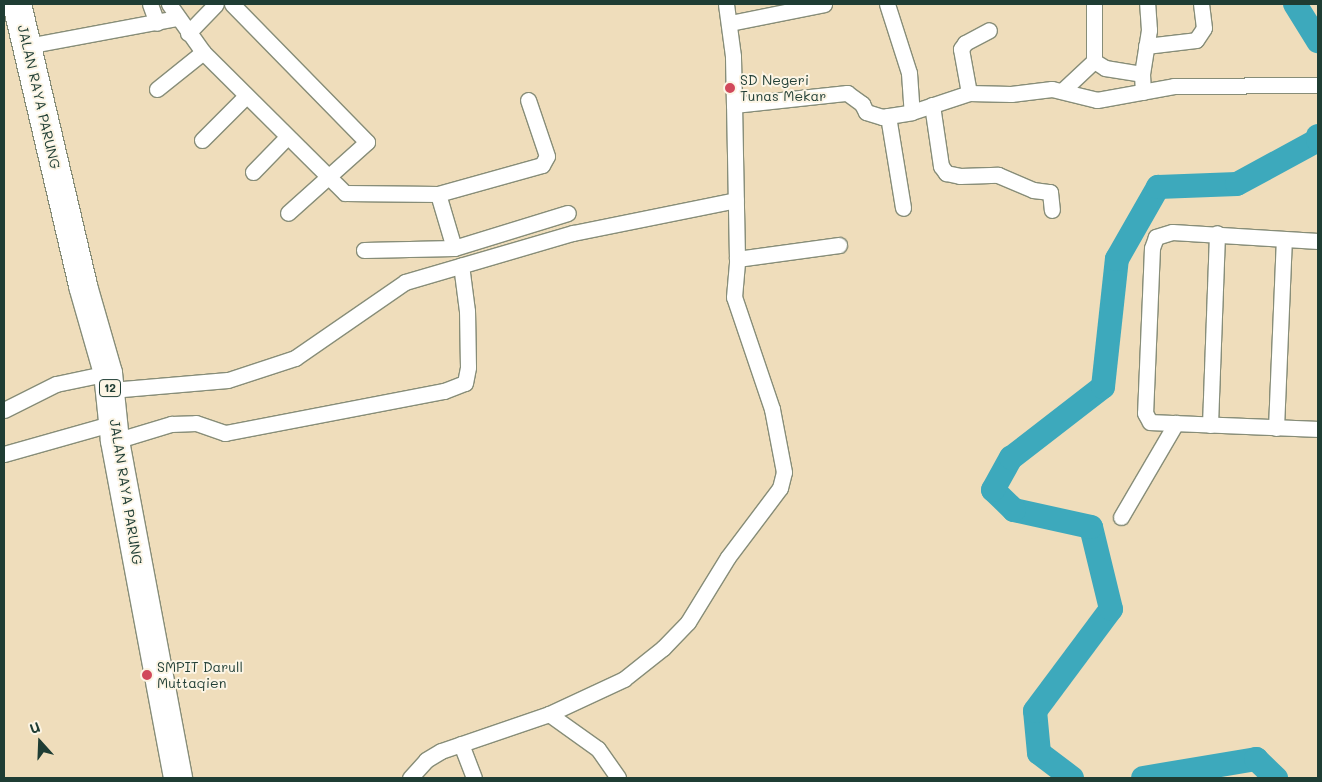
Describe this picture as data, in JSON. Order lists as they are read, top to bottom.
{
  "streets": {
    "highway": ["JALAN RAYA PARUNG", "12"]
  },
  "places": ["SD Negeri Tunas Mekar", "SMPIT Darull Muttaqien"],
  "north": "top"
}
